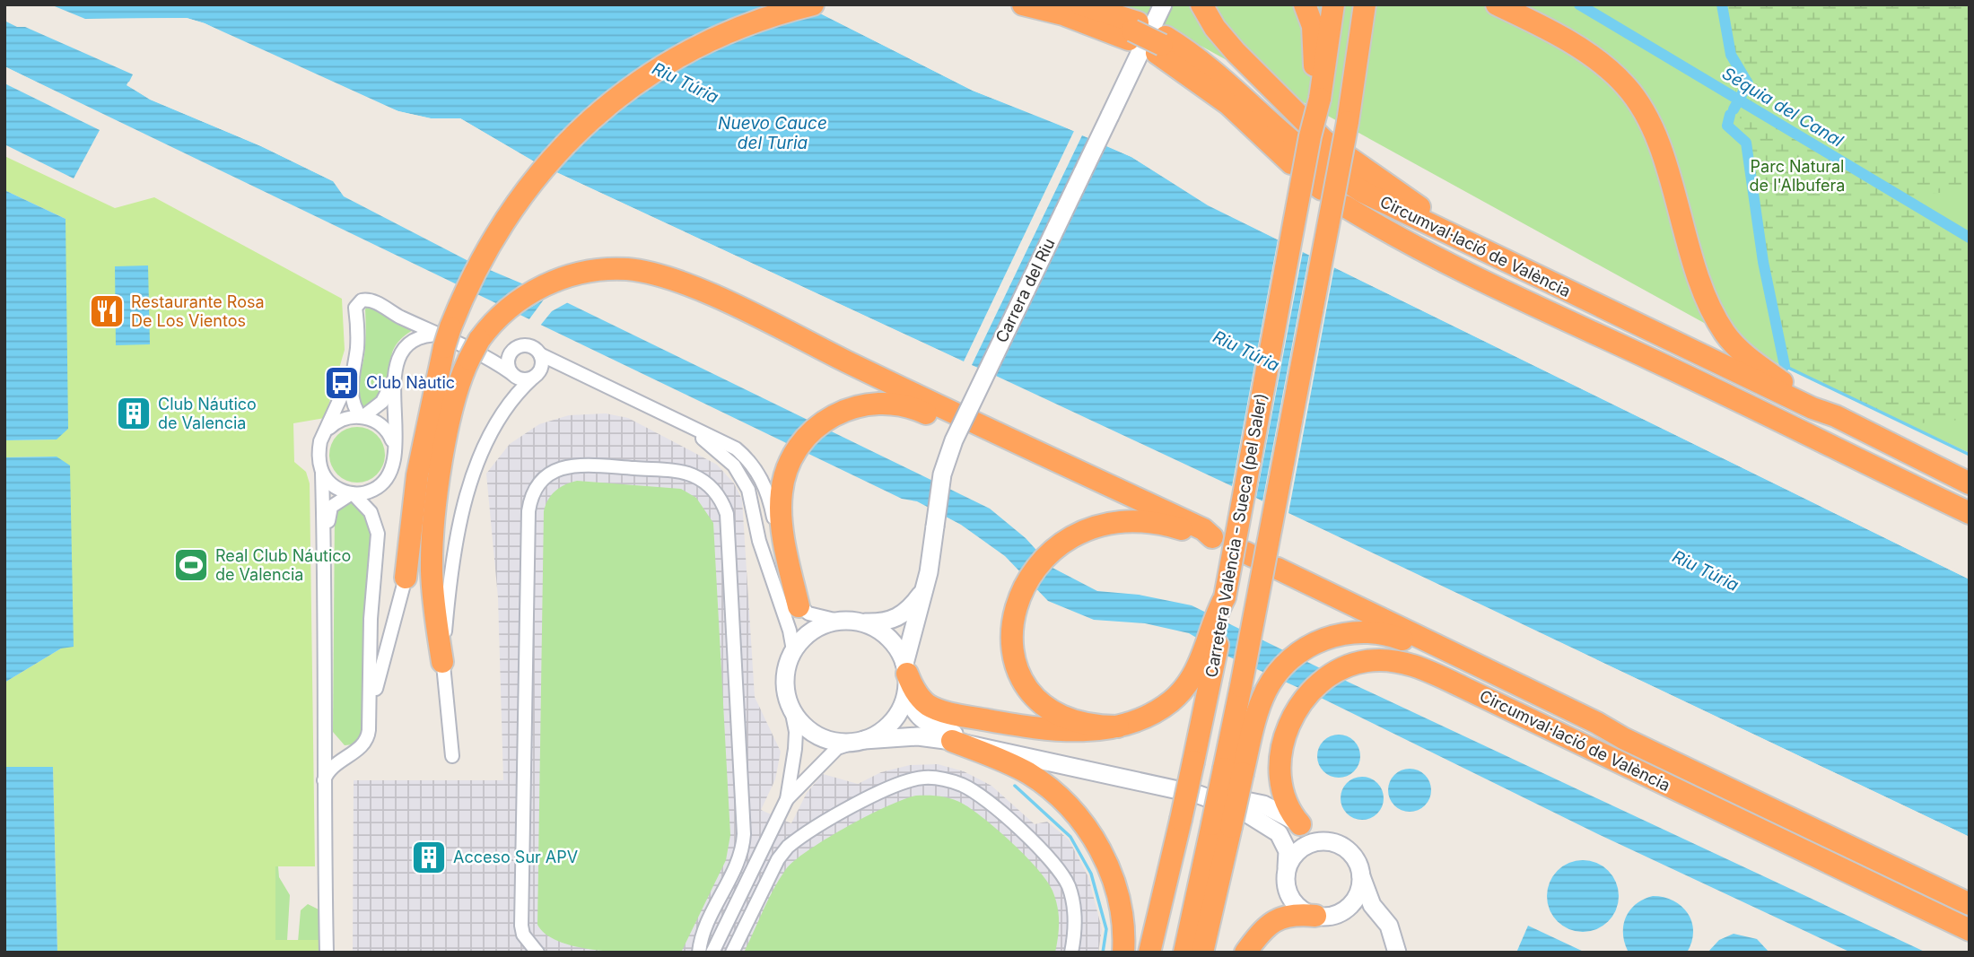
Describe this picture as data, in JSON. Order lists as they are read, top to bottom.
{
  "streets": {
    "highway": ["Circumval·lació de València", "Carretera València - Sueca (pel Saler)"],
    "street": ["Carrera del Riu"]
  },
  "crossings": [
    ["Circumval·lació de València", "Carrera del Riu"]
  ],
  "water": ["Riu Túria", "Séquia del Canal", "Nuevo Cauce del Turia"],
  "parks": ["Parc Natural de l'Albufera"],
  "places": {
    "restaurant": ["Restaurante Rosa De Los Vientos"],
    "bus stop": ["Club Nàutic"],
    "building": ["Club Náutico de Valencia", "Acceso Sur APV"],
    "sports": ["Real Club Náutico de Valencia"]
  }
}
